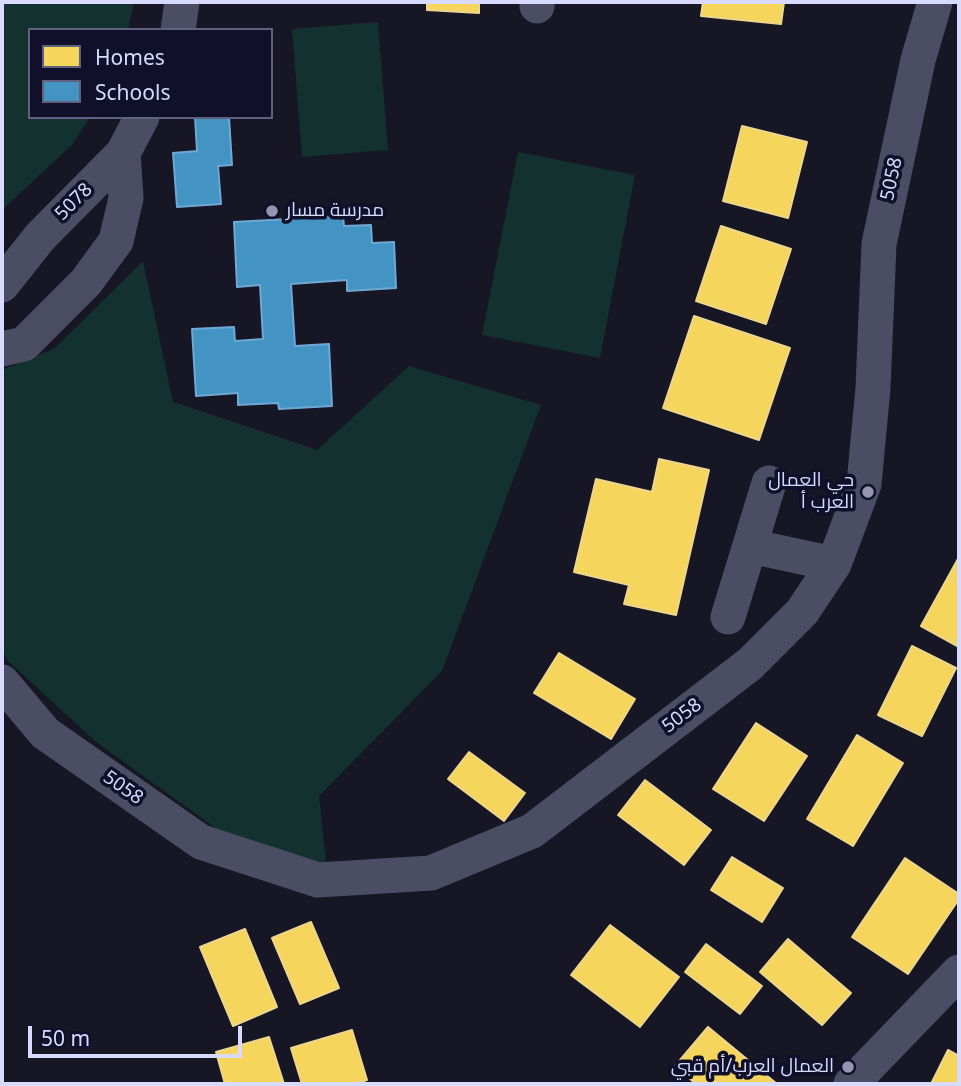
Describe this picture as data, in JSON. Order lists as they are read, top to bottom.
{
  "streets": {
    "street": ["5058", "5078"]
  },
  "places": ["مدرسة مسار", "حي العمال العرب أ", "العمال العرب/أم قبي"],
  "legend": ["Homes", "Schools"],
  "scale_bar": "50 m"
}
